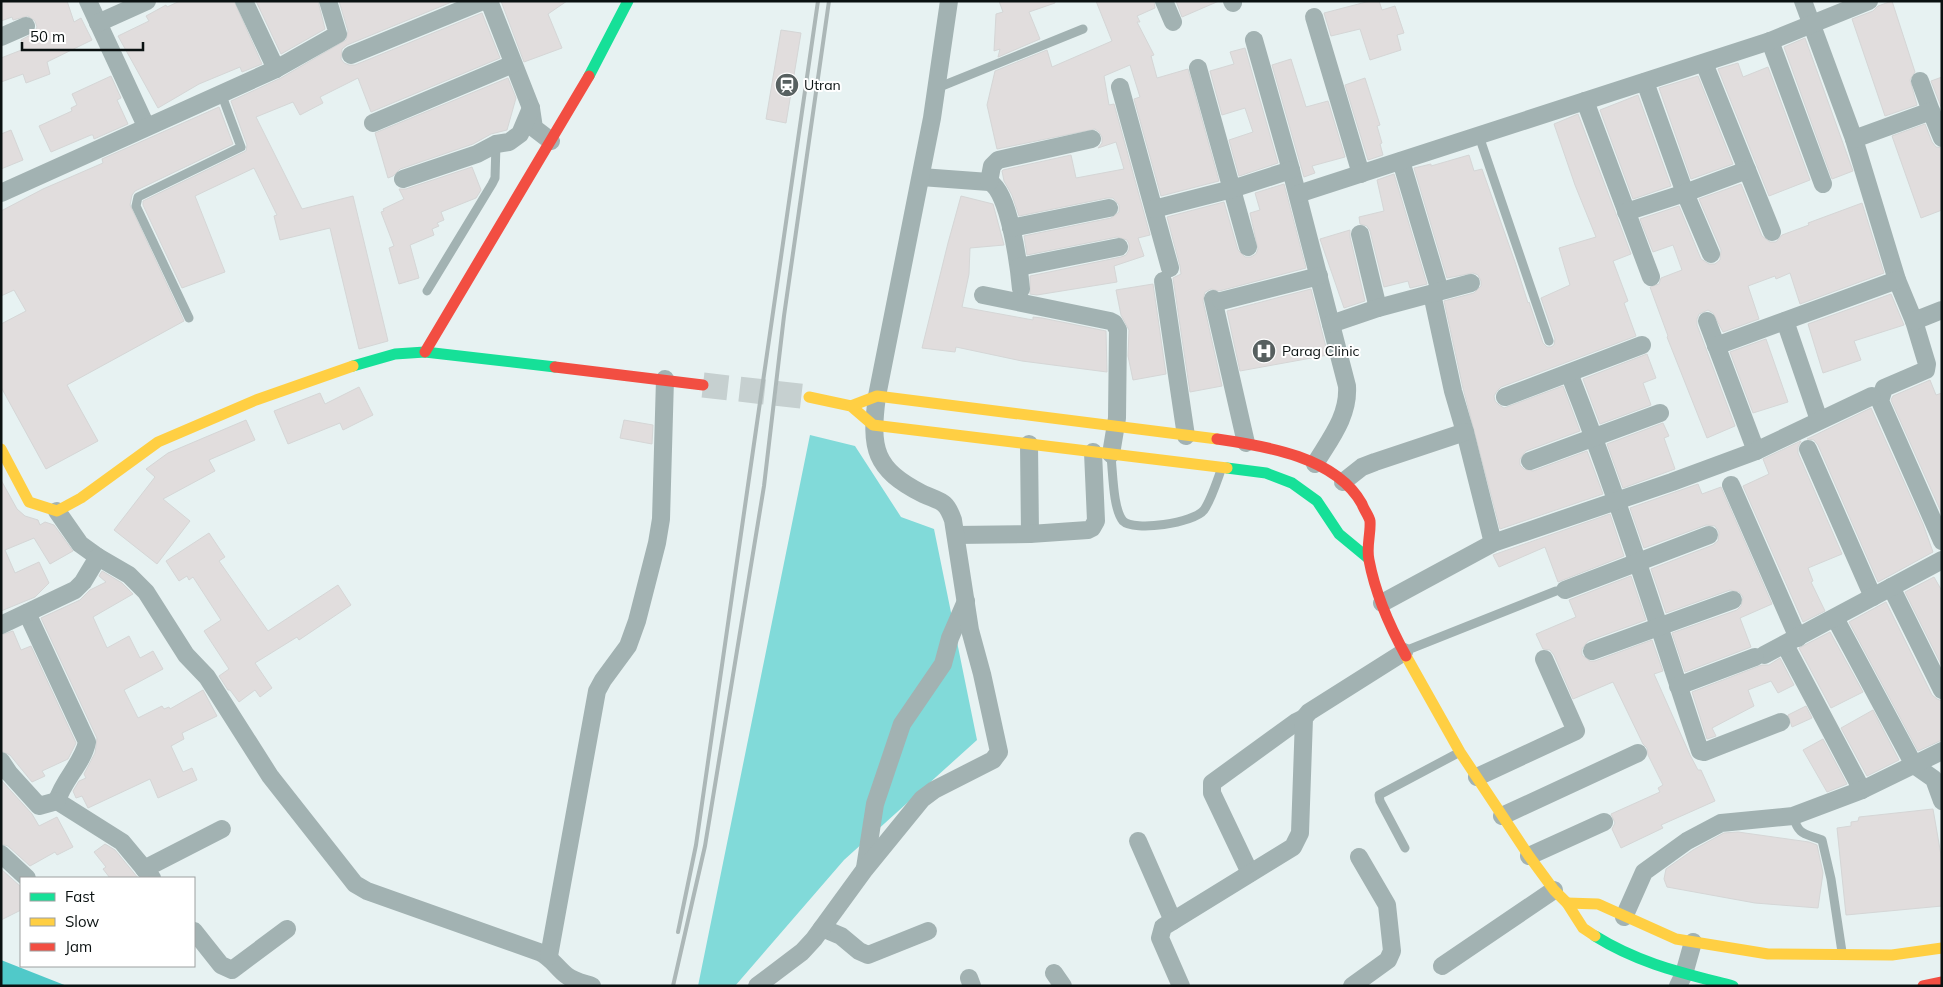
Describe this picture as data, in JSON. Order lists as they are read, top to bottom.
{
  "places": {
    "station": ["Utran"],
    "hospital": ["Parag Clinic"]
  },
  "legend": ["Fast", "Slow", "Jam"],
  "scale_bar": "50 m"
}
